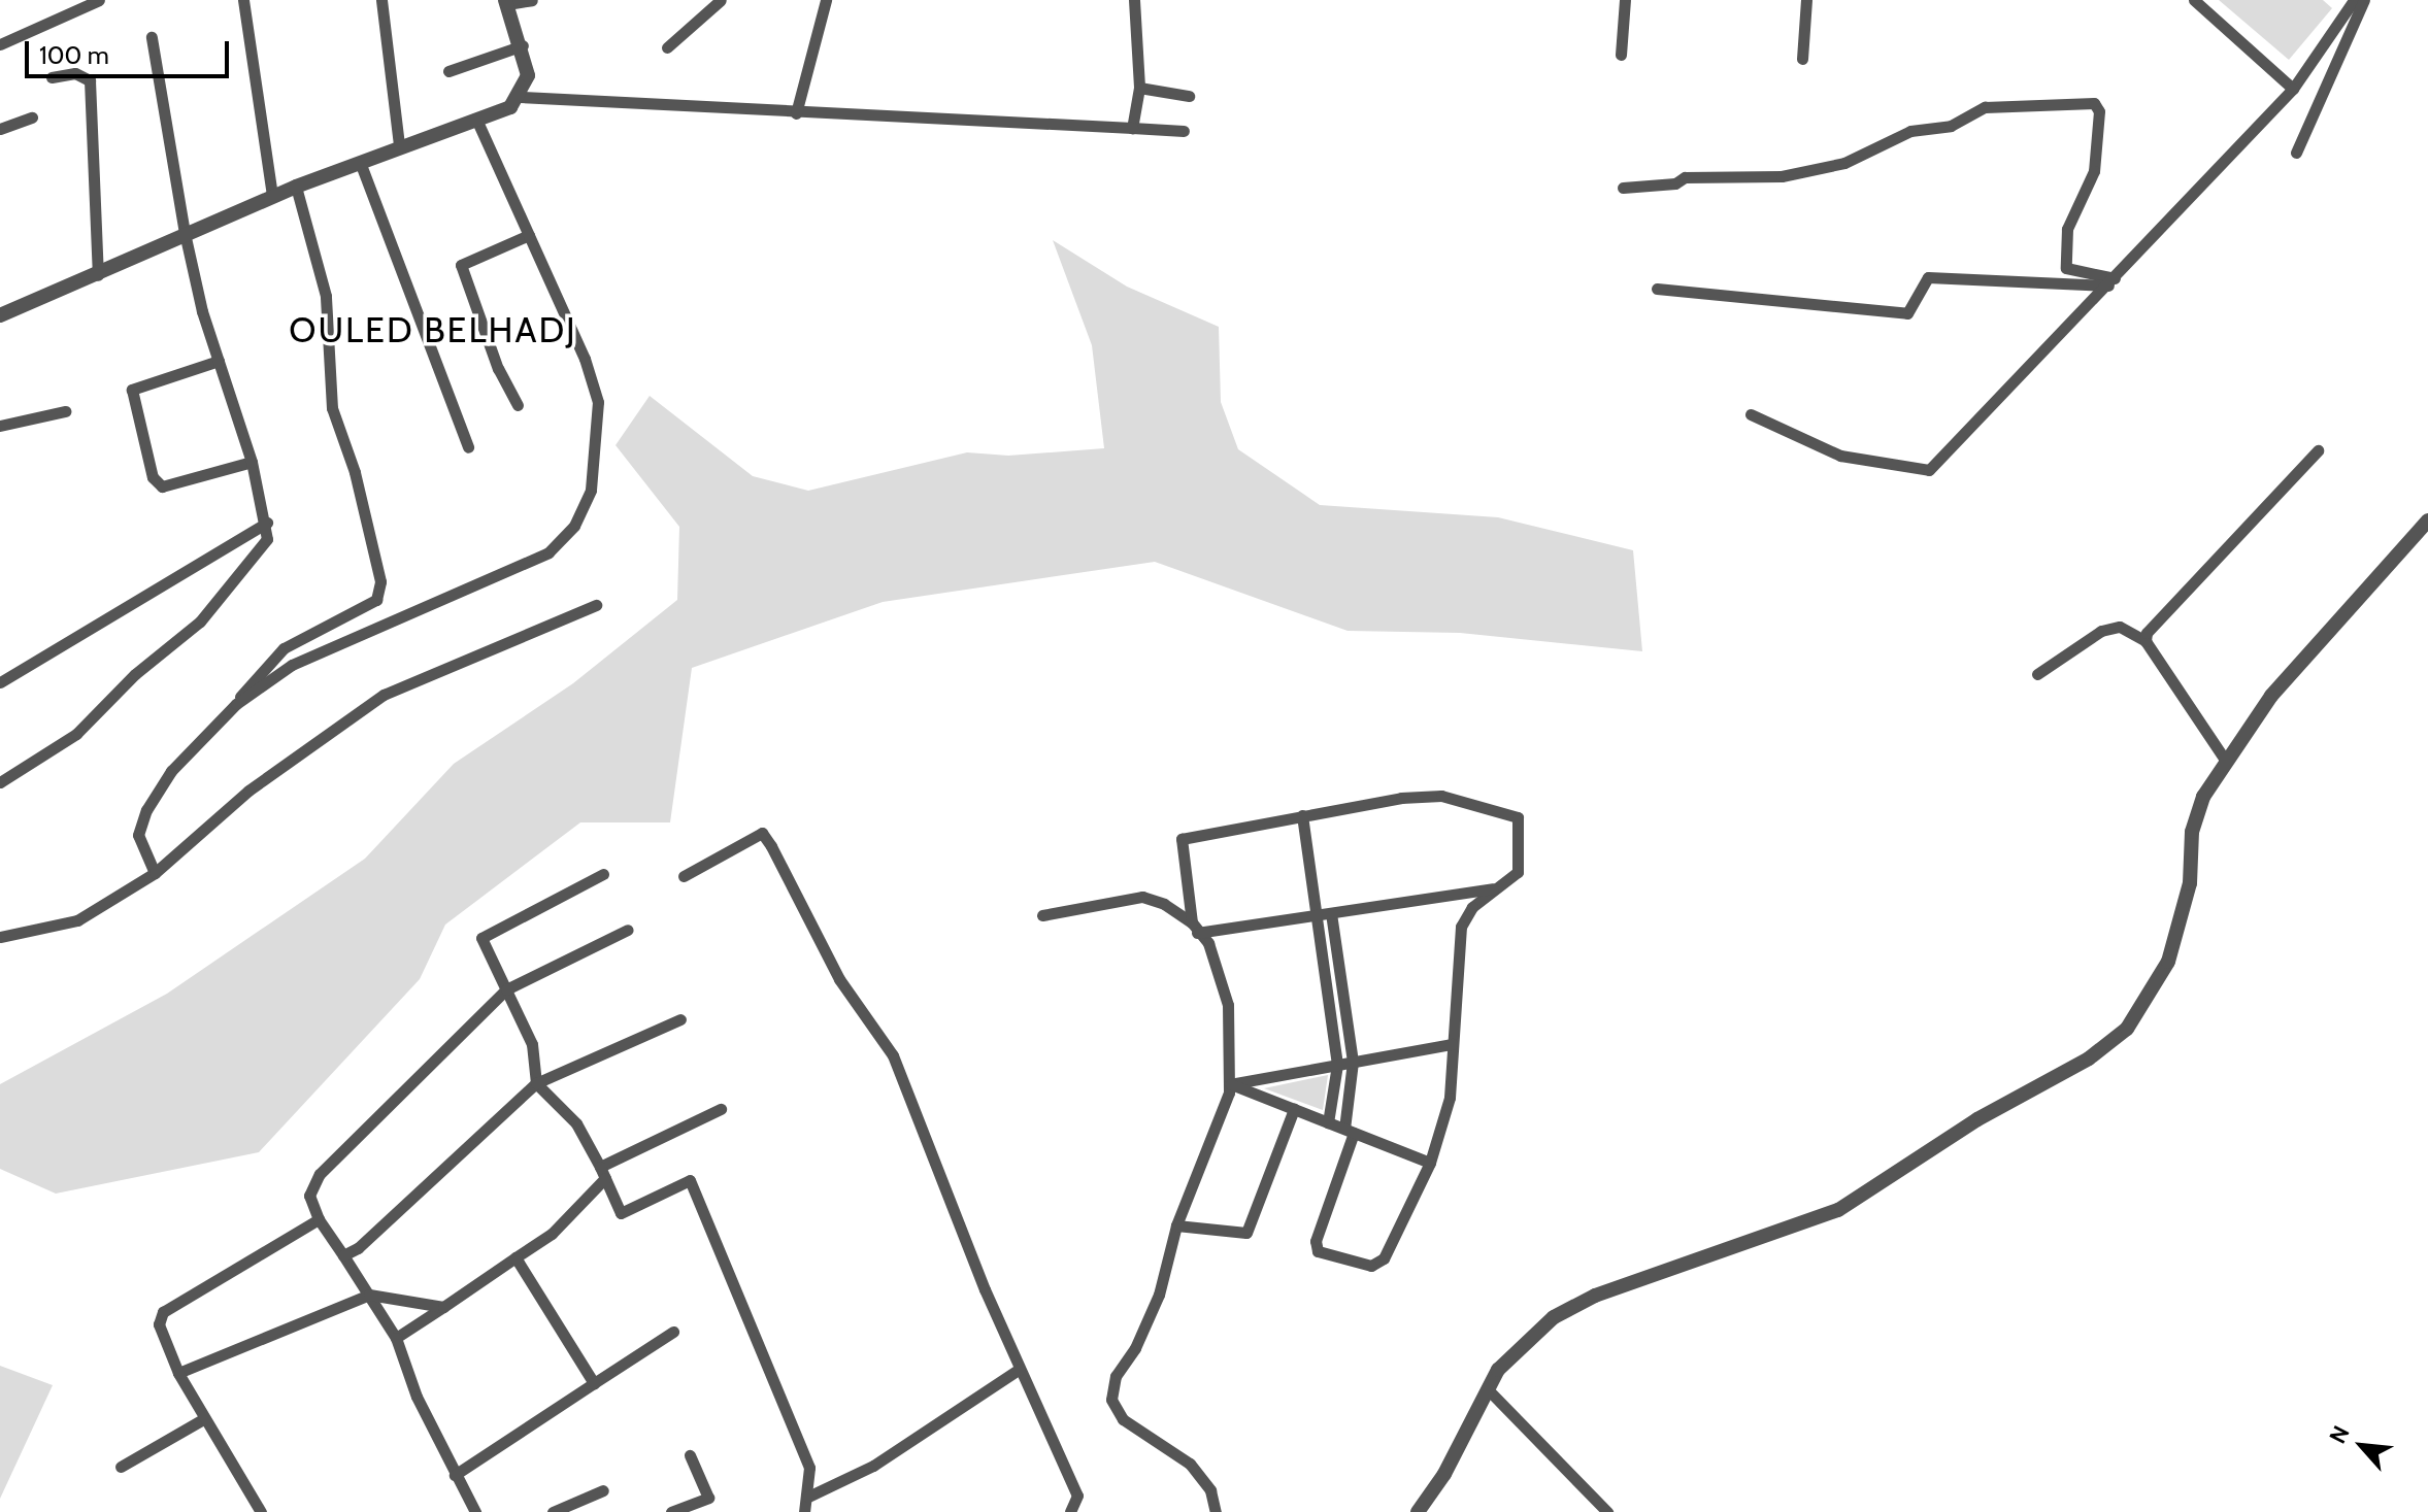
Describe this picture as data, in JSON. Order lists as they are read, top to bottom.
{
  "districts": ["OULED BELHADJ"],
  "scale_bar": "100 m",
  "north": "top left"
}
